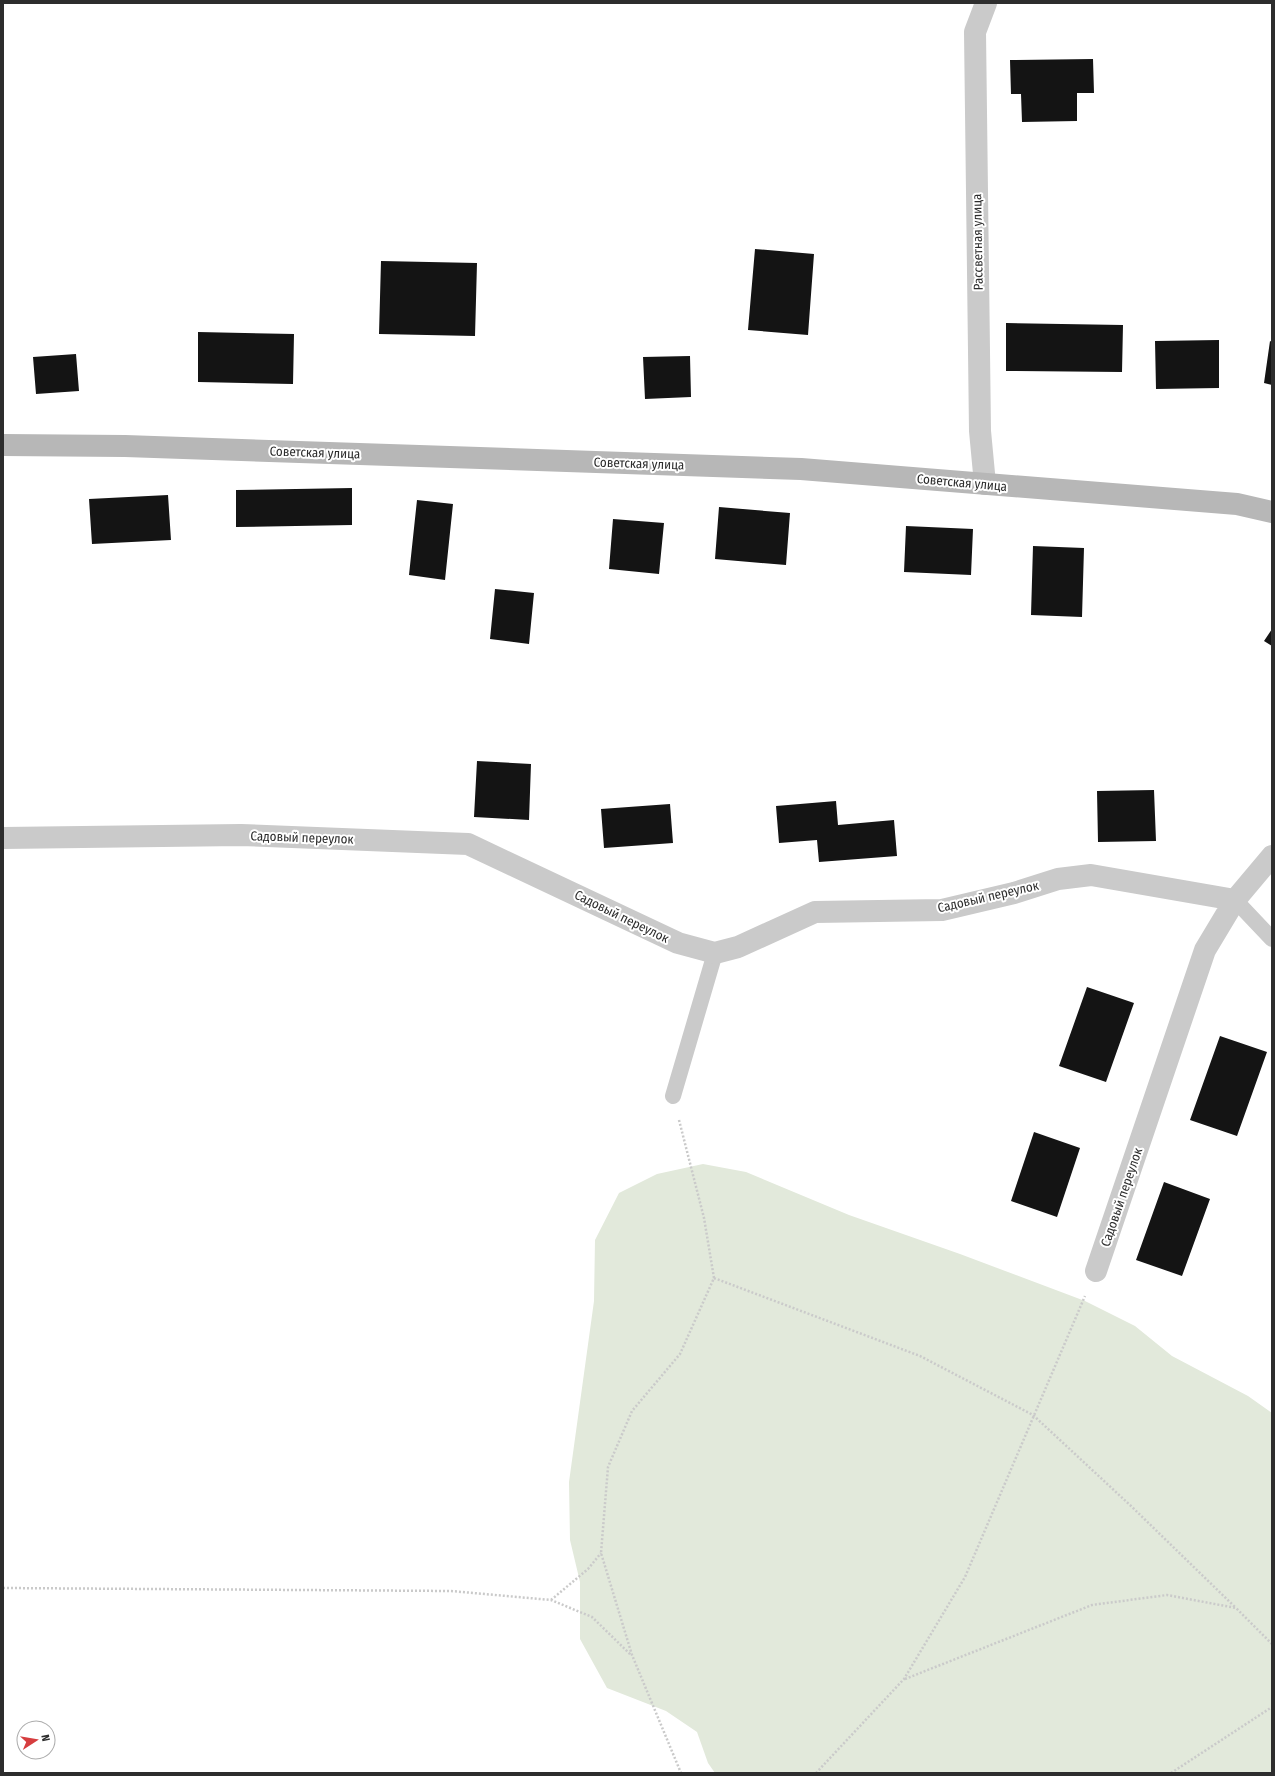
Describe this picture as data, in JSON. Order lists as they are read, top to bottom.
{
  "streets": {
    "street": ["Рассветная улица", "Советская улица", "Садовый переулок"]
  },
  "crossings": [
    ["Рассветная улица", "Советская улица"]
  ],
  "north": "right"
}
